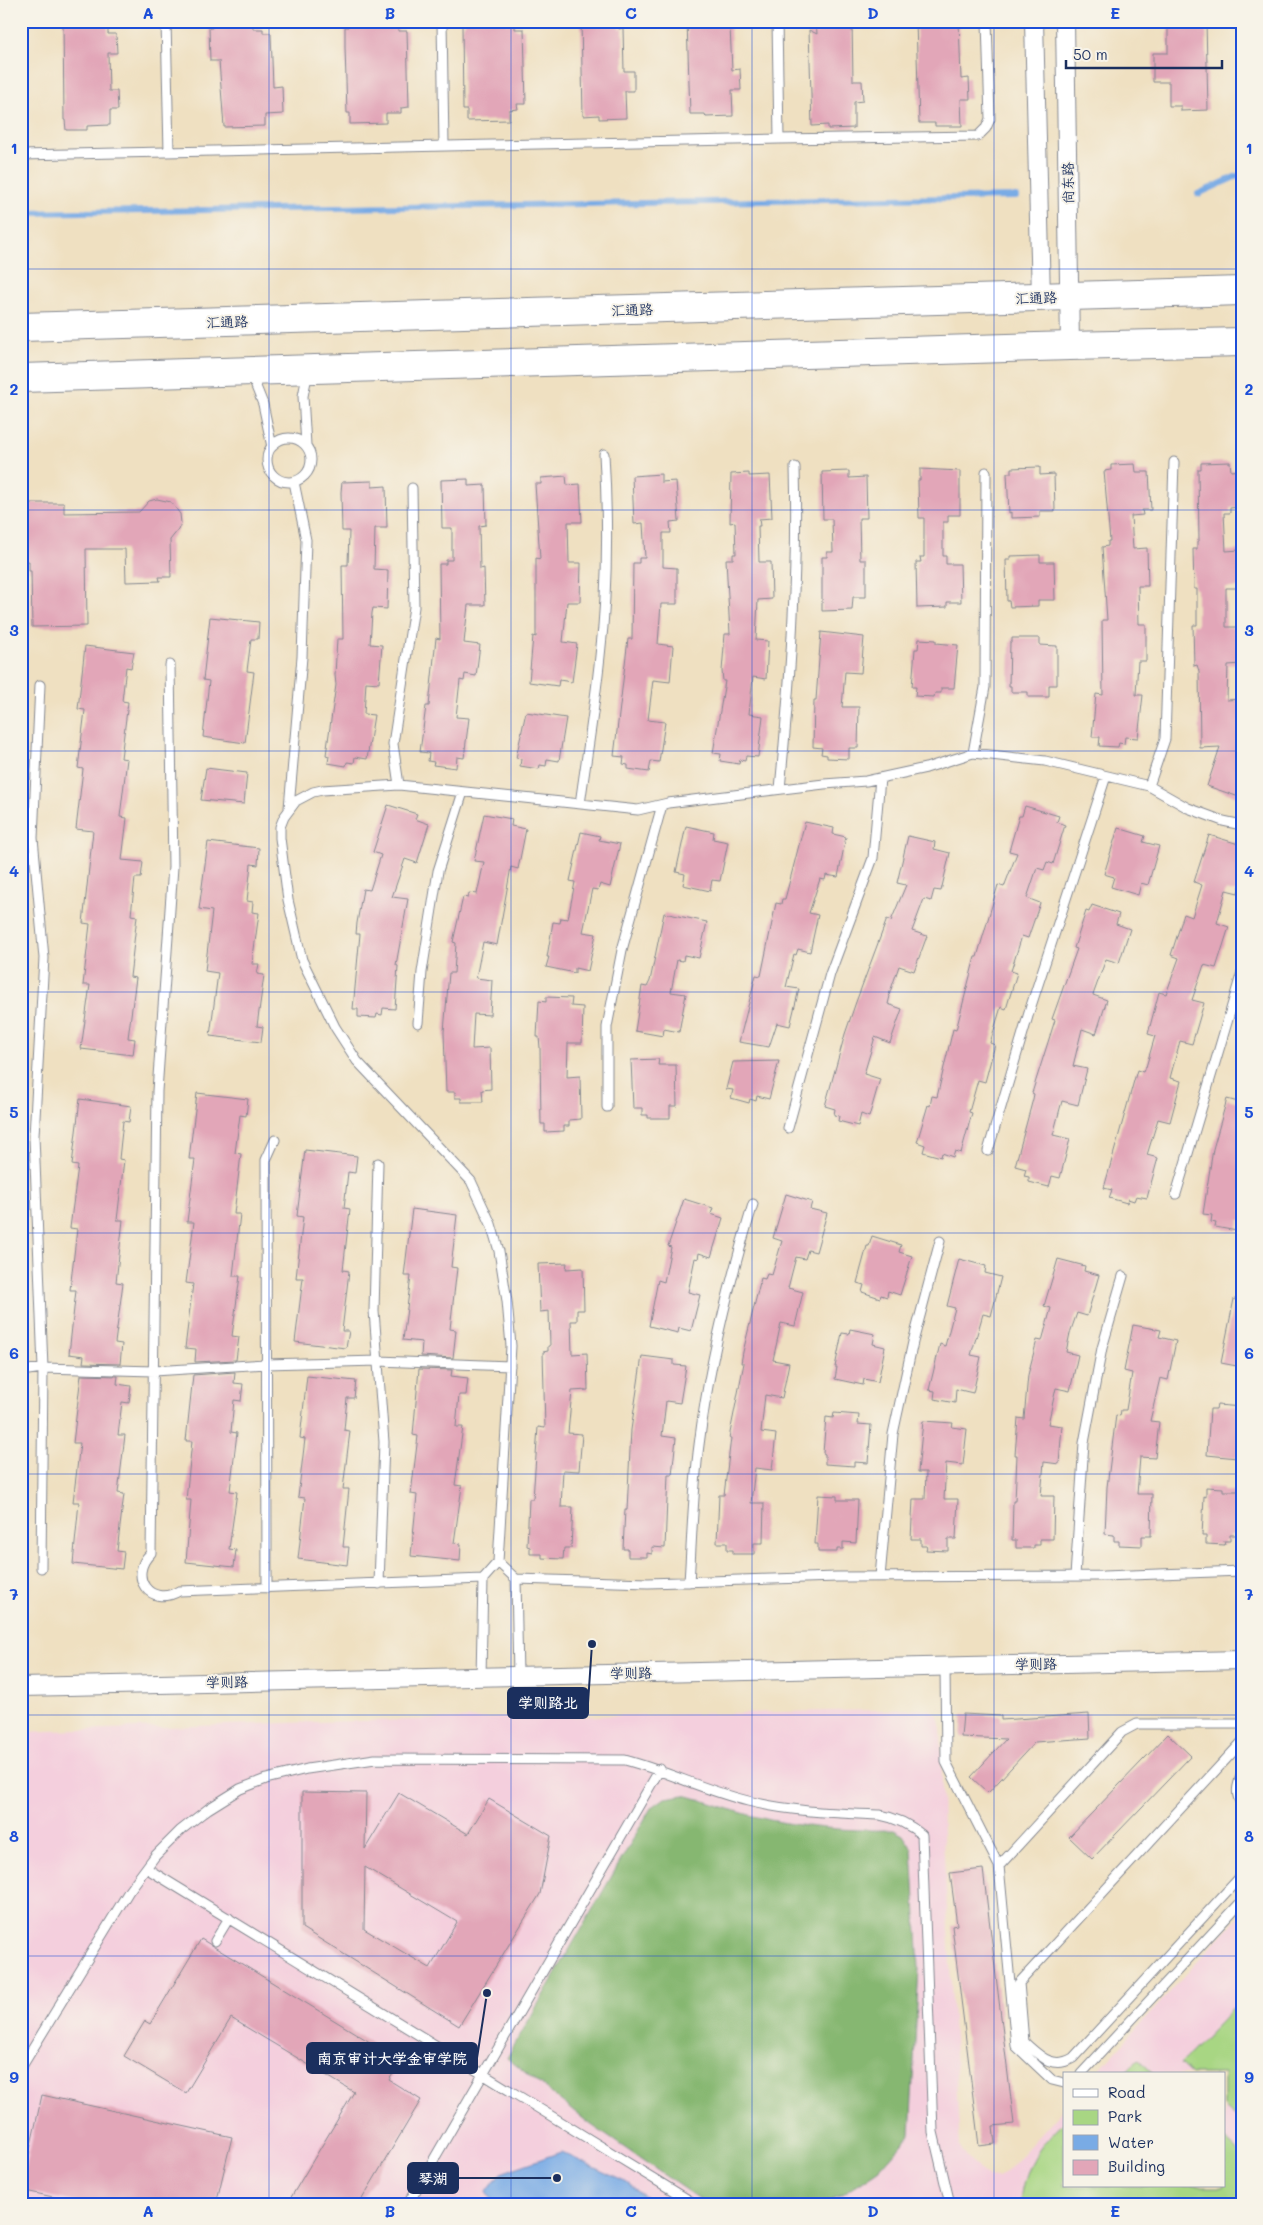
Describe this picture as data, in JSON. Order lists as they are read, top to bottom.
{
  "streets": {
    "main road": ["汇通路"],
    "street": ["尚东路", "学则路"]
  },
  "crossings": [
    ["尚东路", "汇通路"]
  ],
  "places": ["学则路北", "南京审计大学金审学院", "琴湖"],
  "legend": [
    "Road",
    "Park",
    "Water",
    "Building"
  ],
  "scale_bar": "50 m",
  "grid": {
    "columns": [
      "A",
      "B",
      "C",
      "D",
      "E"
    ],
    "rows": [
      "1",
      "2",
      "3",
      "4",
      "5",
      "6",
      "7",
      "8",
      "9"
    ]
  }
}
